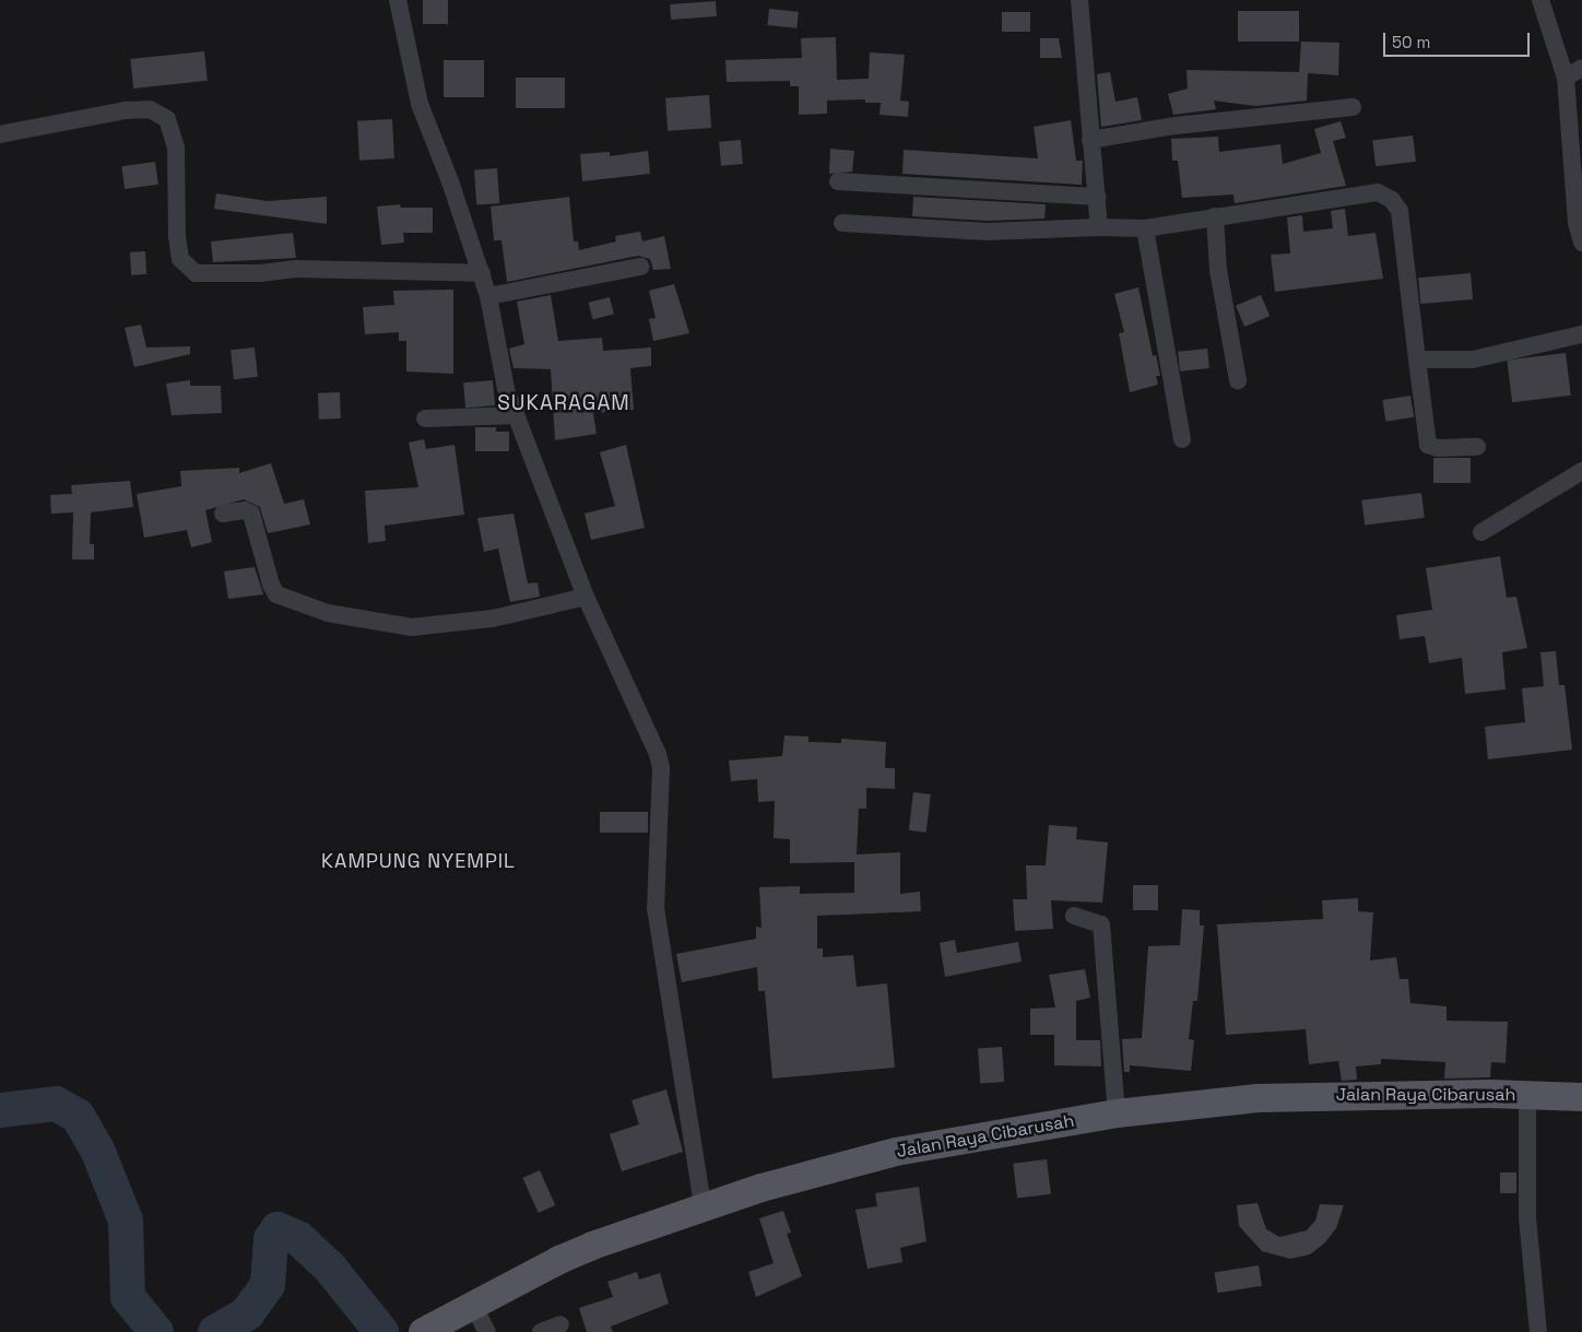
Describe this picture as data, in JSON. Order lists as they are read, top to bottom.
{
  "streets": {
    "main road": ["Jalan Raya Cibarusah"]
  },
  "districts": ["SUKARAGAM", "KAMPUNG NYEMPIL"],
  "scale_bar": "50 m"
}
